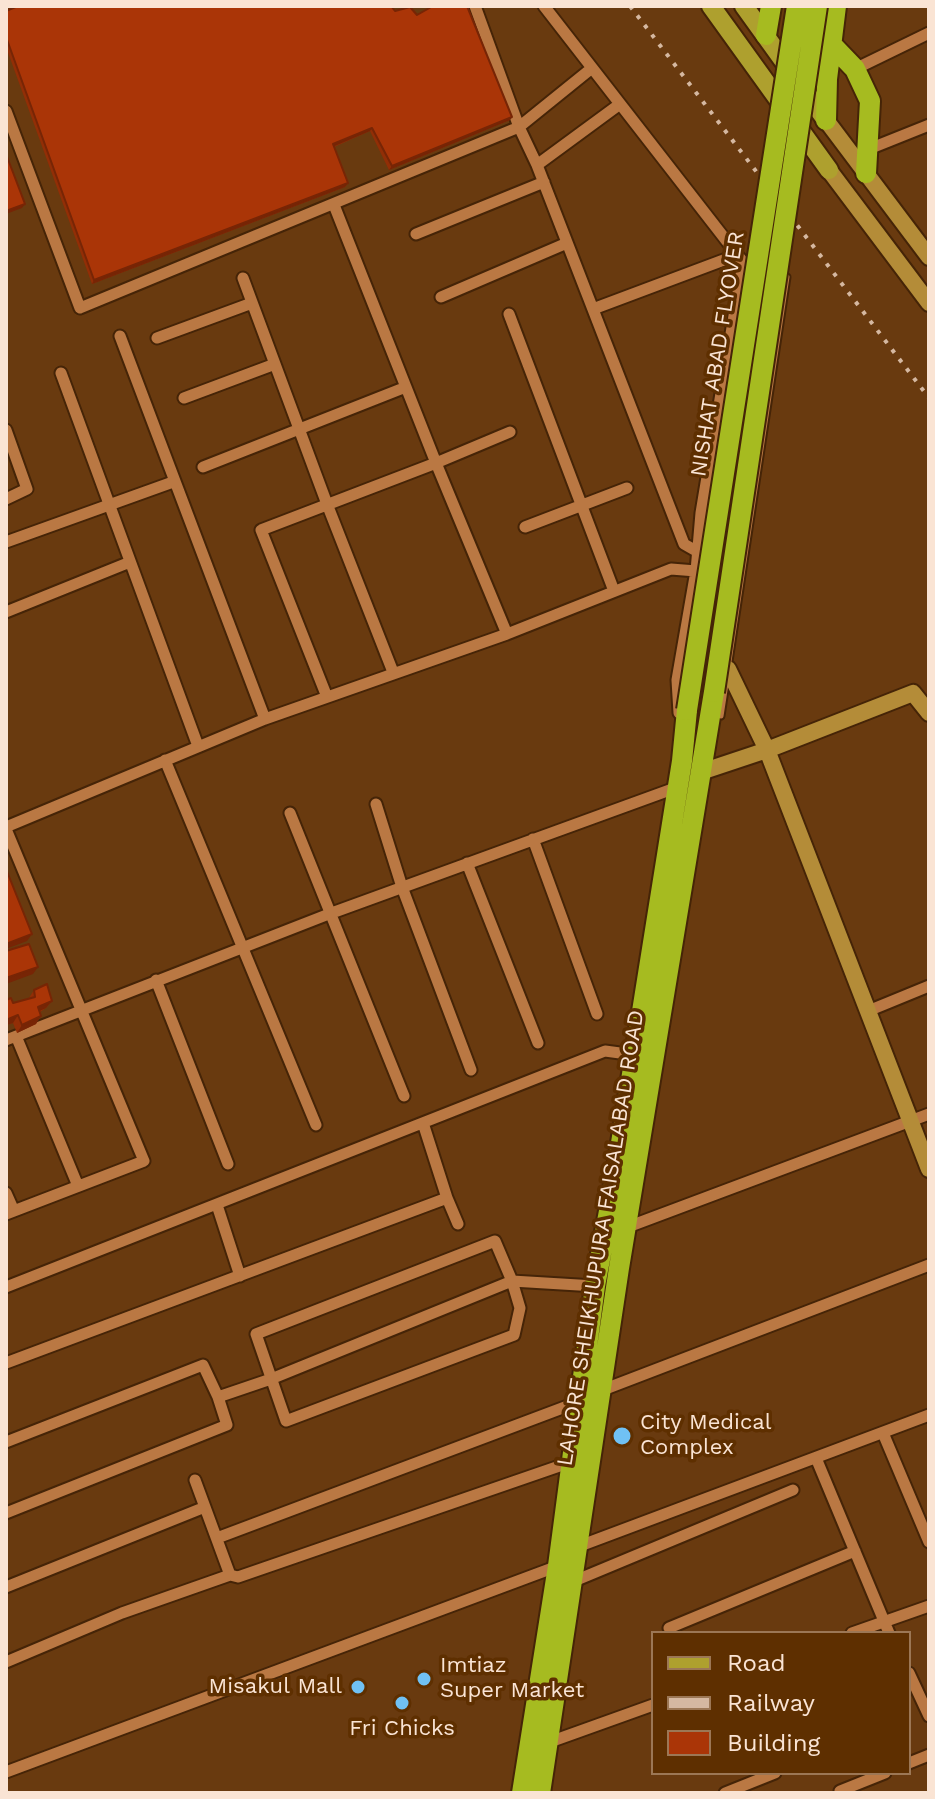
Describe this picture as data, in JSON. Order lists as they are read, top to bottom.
{
  "streets": {
    "highway": ["NISHAT ABAD FLYOVER", "LAHORE SHEIKHUPURA FAISALABAD ROAD"]
  },
  "crossings": [
    ["NISHAT ABAD FLYOVER", "LAHORE SHEIKHUPURA FAISALABAD ROAD"]
  ],
  "places": [
    "City Medical Complex",
    "Imtiaz Super Market",
    "Misakul Mall",
    "Fri Chicks"
  ],
  "legend": ["Road", "Railway", "Building"]
}
